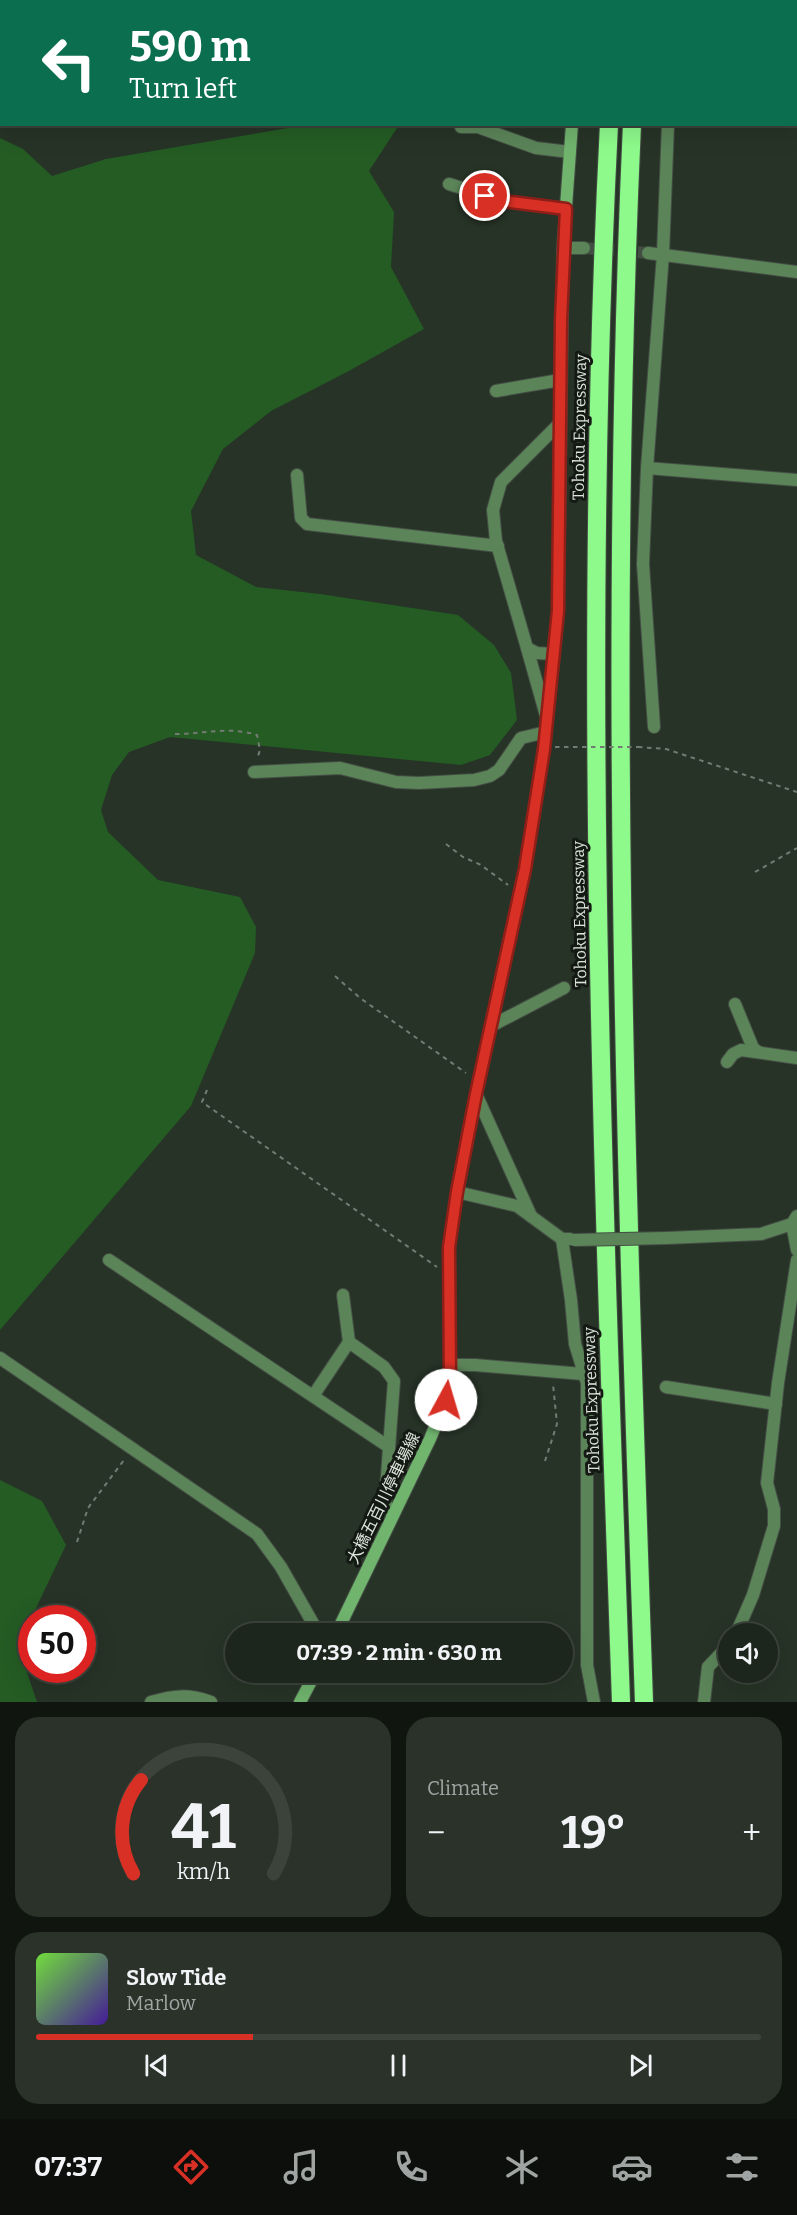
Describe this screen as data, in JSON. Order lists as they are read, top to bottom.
{
  "streets": {
    "highway": ["Tohoku Expressway"],
    "main road": ["大橋五百川停車場線"]
  },
  "page": {
    "turn": ["590 m", "Turn left"],
    "limit": "50",
    "trip": "07:39 · 2 min · 630 m",
    "tile": "Climate",
    "heat": ["−", "19°", "+"],
    "song": ["Slow Tide", "Marlow"],
    "tabs": "07:37",
    "gauge": ["41", "km/h"]
  }
}
